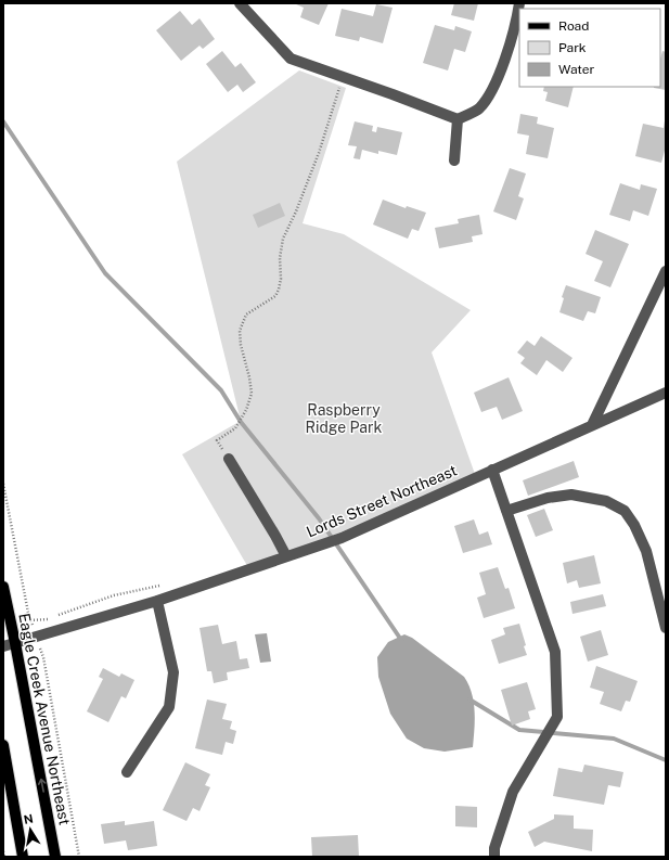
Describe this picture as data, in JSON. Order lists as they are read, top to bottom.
{
  "streets": {
    "main road": ["Eagle Creek Avenue Northeast"],
    "street": ["Lords Street Northeast"]
  },
  "crossings": [
    ["Lords Street Northeast", "Eagle Creek Avenue Northeast"]
  ],
  "parks": ["Raspberry Ridge Park"],
  "legend": ["Road", "Park", "Water"],
  "north": "top"
}
